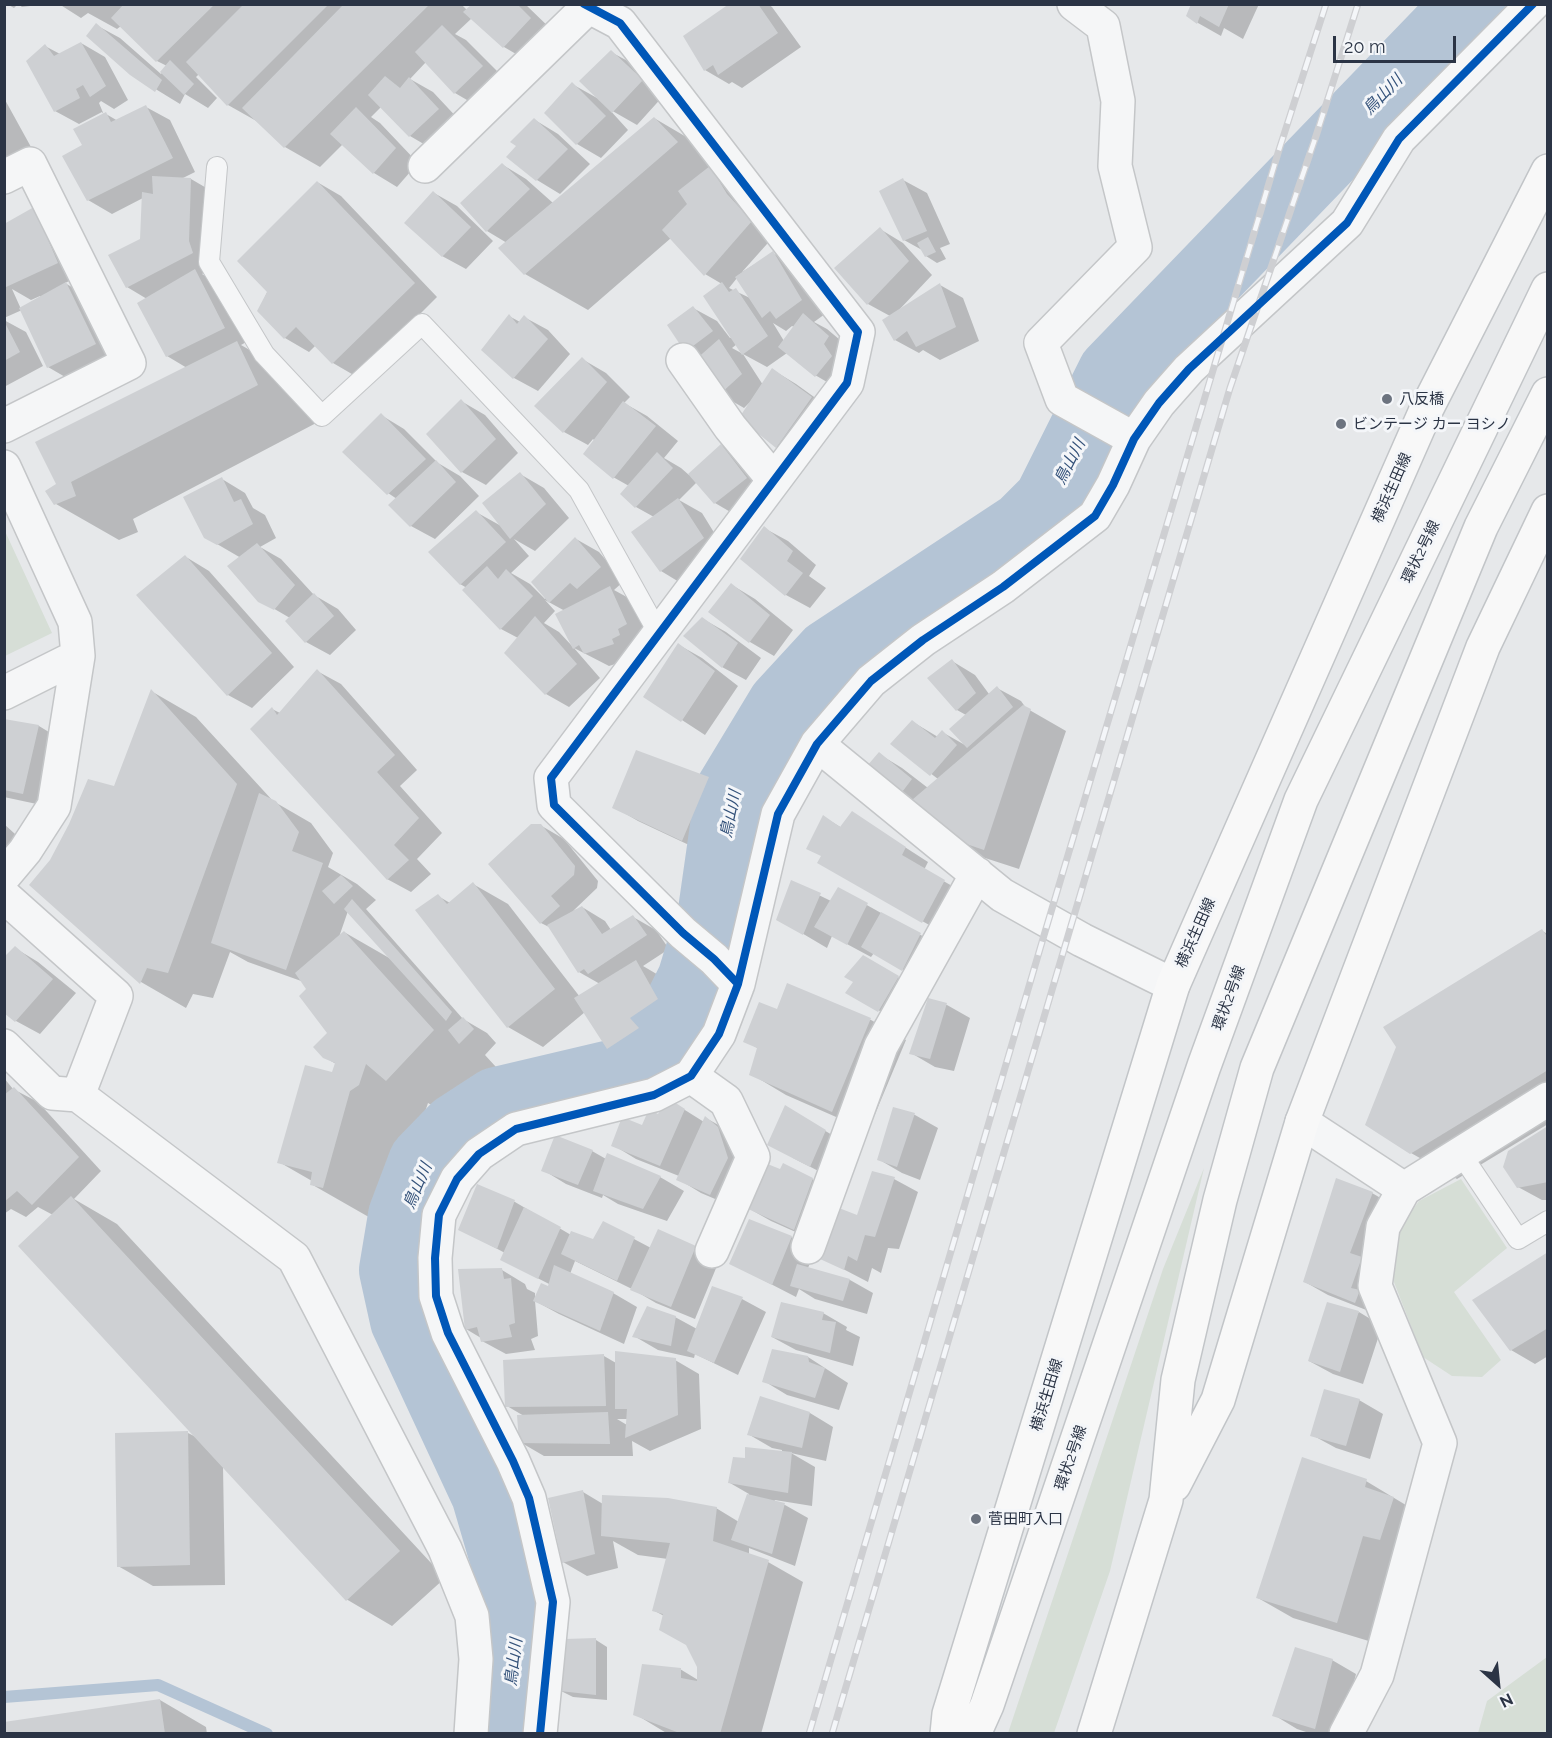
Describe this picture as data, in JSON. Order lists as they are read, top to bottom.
{
  "streets": {
    "main road": ["横浜生田線", "環状2号線"]
  },
  "water": ["鳥山川"],
  "places": ["八反橋", "ビンテージ カー ヨシノ", "菅田町入口"],
  "scale_bar": "20 m",
  "north": "bottom right"
}
